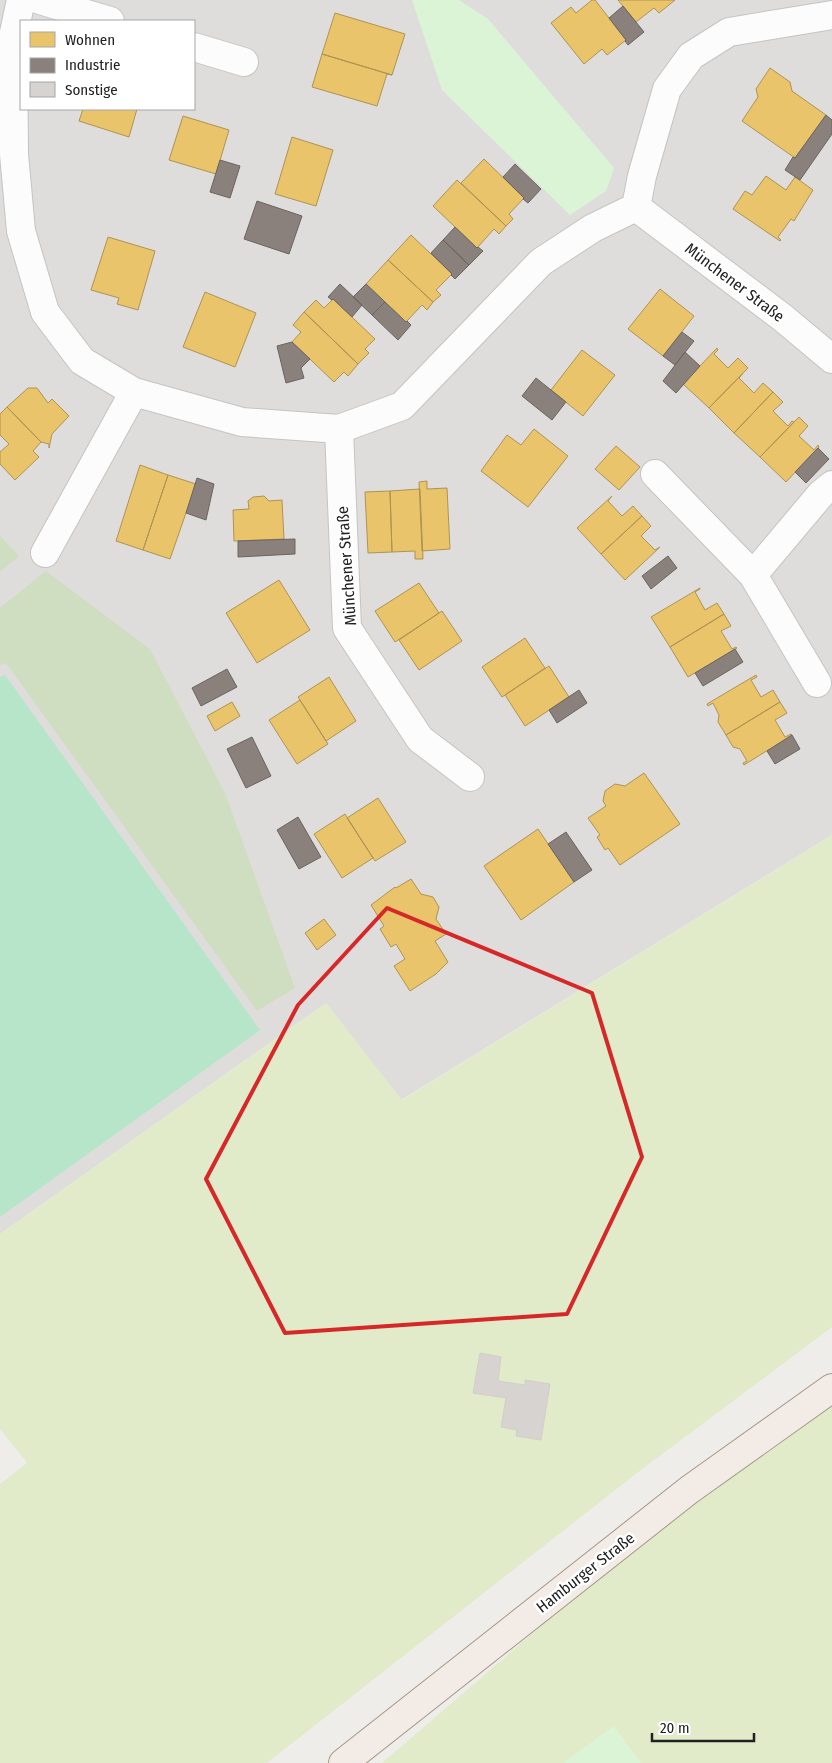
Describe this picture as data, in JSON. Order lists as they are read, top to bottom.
{
  "streets": {
    "main road": ["Hamburger Straße"],
    "street": ["Münchener Straße"]
  },
  "legend": ["Wohnen", "Industrie", "Sonstige"],
  "scale_bar": "20 m"
}
